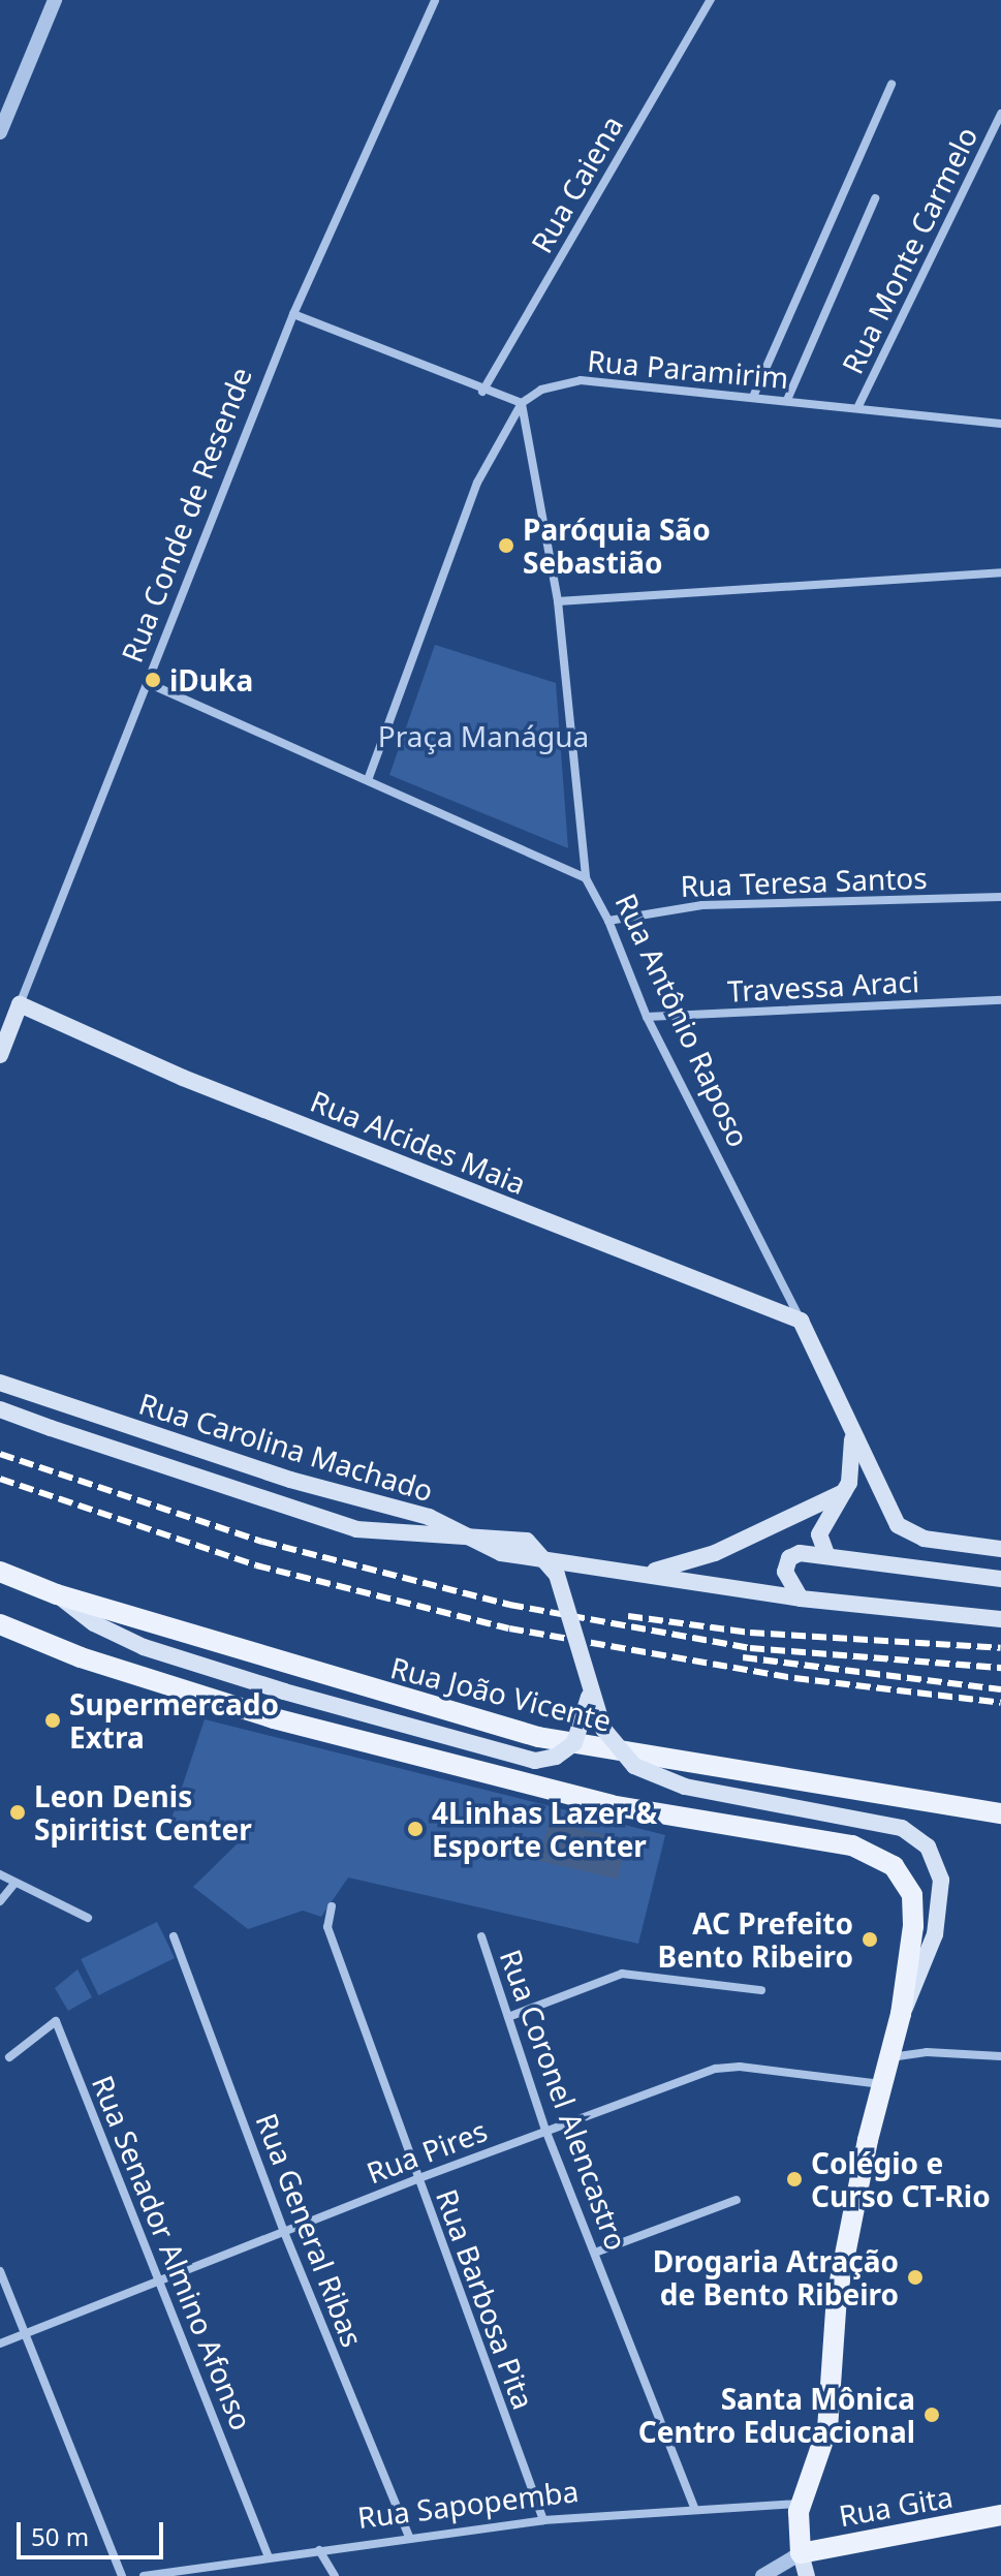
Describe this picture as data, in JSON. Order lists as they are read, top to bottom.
{
  "streets": {
    "main road": [
      "Rua Conde de Resende",
      "Rua Antônio Raposo",
      "Rua Alcides Maia",
      "Rua Carolina Machado",
      "Rua João Vicente",
      "Rua Gita"
    ],
    "street": [
      "Rua Caiena",
      "Rua Monte Carmelo",
      "Rua Paramirim",
      "Rua Teresa Santos",
      "Travessa Araci",
      "Rua Coronel Alencastro",
      "Rua Pires",
      "Rua General Ribas",
      "Rua Senador Almino Afonso",
      "Rua Barbosa Pita",
      "Rua Sapopemba"
    ]
  },
  "crossings": [
    ["Rua Monte Carmelo", "Rua Paramirim"],
    ["Rua Conde de Resende", "Rua Antônio Raposo"],
    ["Rua Conde de Resende", "Rua Alcides Maia"],
    ["Rua Teresa Santos", "Rua Antônio Raposo"],
    ["Travessa Araci", "Rua Antônio Raposo"],
    ["Rua Antônio Raposo", "Rua Alcides Maia"],
    ["Rua Coronel Alencastro", "Rua Pires"],
    ["Rua Coronel Alencastro", "Rua Sapopemba"],
    ["Rua Pires", "Rua General Ribas"],
    ["Rua Pires", "Rua Senador Almino Afonso"],
    ["Rua Pires", "Rua Barbosa Pita"],
    ["Rua General Ribas", "Rua Sapopemba"],
    ["Rua Senador Almino Afonso", "Rua Sapopemba"],
    ["Rua Barbosa Pita", "Rua Sapopemba"]
  ],
  "parks": ["Praça Manágua"],
  "places": [
    "Paróquia São Sebastião",
    "iDuka",
    "Supermercado Extra",
    "Leon Denis Spiritist Center",
    "4Linhas Lazer & Esporte Center",
    "AC Prefeito Bento Ribeiro",
    "Colégio e Curso CT-Rio",
    "Drogaria Atração de Bento Ribeiro",
    "Santa Mônica Centro Educacional"
  ],
  "scale_bar": "50 m"
}
